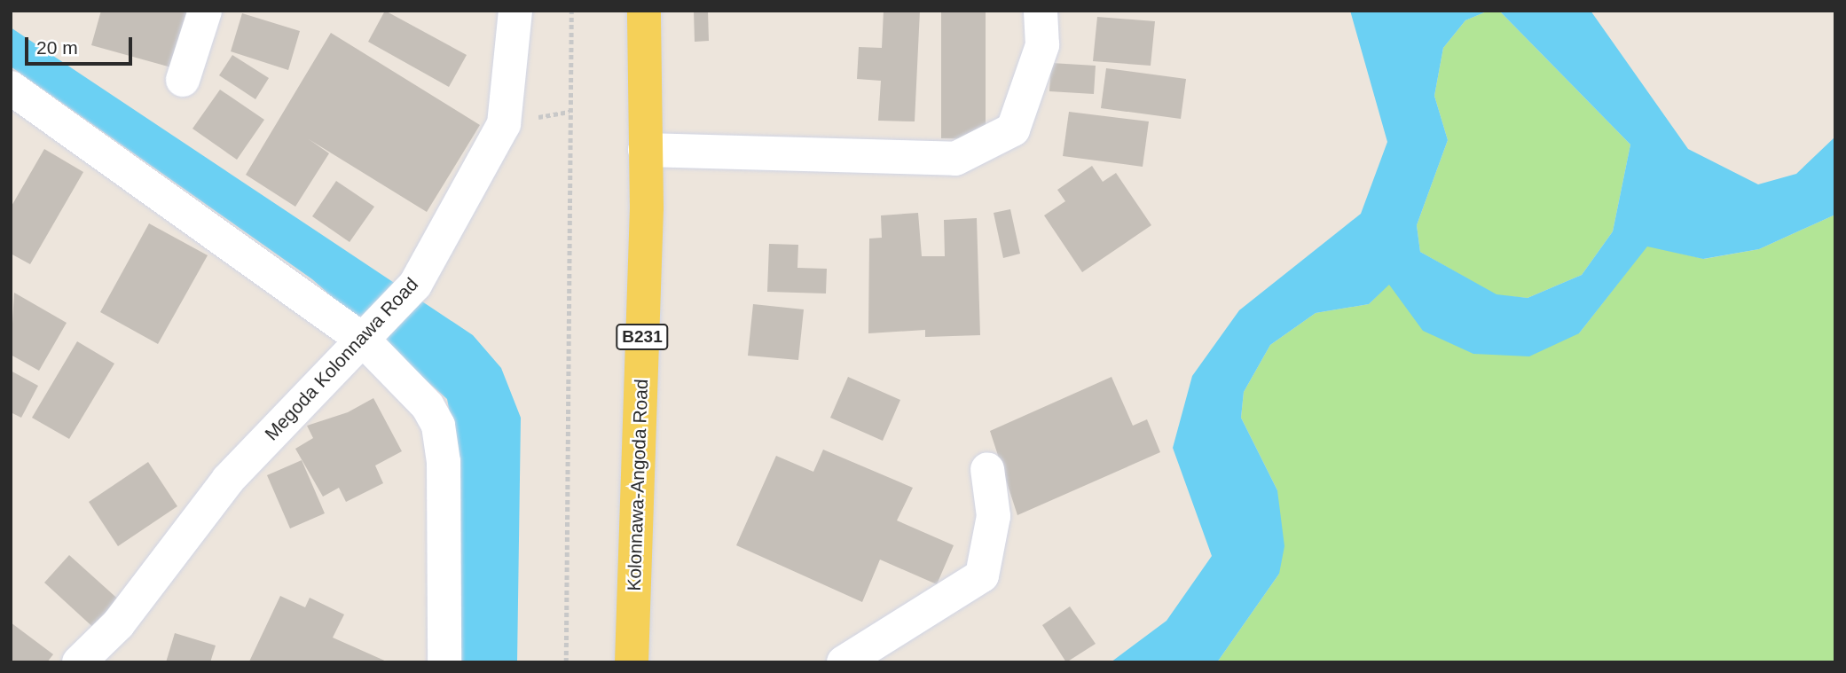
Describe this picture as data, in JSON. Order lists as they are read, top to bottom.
{
  "streets": {
    "main road": ["B231", "Kolonnawa-Angoda Road"],
    "street": ["Megoda Kolonnawa Road"]
  },
  "scale_bar": "20 m"
}
